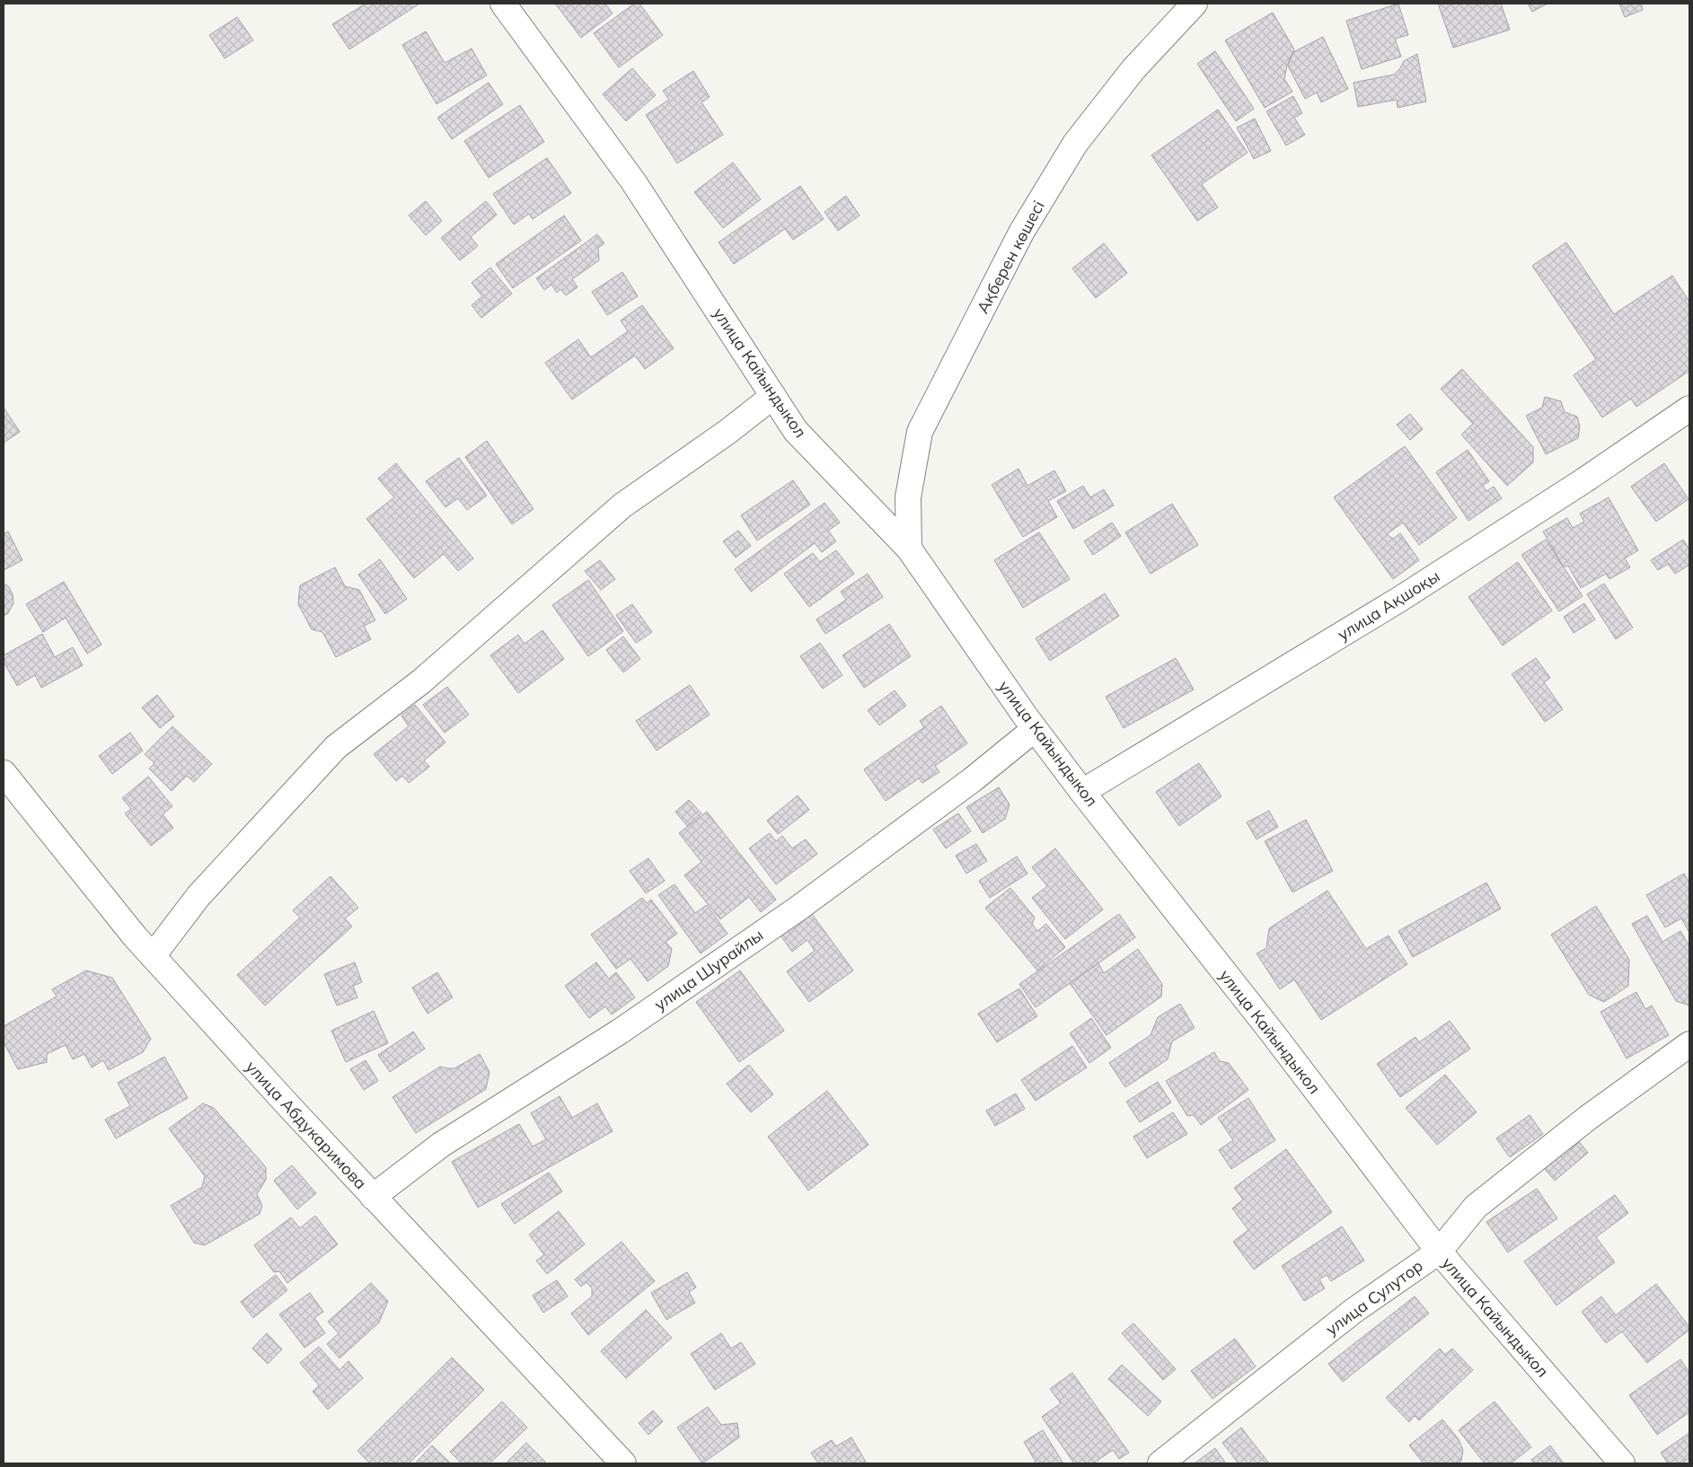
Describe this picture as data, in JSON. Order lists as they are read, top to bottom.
{
  "streets": {
    "street": [
      "Ақберен көшесі",
      "улица Кайындыкол",
      "улица Ақшоқы",
      "улица Шурайлы",
      "улица Абдукаримова",
      "улица Сулутор"
    ]
  },
  "crossings": [
    ["Ақберен көшесі", "улица Кайындыкол"],
    ["улица Кайындыкол", "улица Ақшоқы"],
    ["улица Кайындыкол", "улица Шурайлы"],
    ["улица Кайындыкол", "улица Сулутор"],
    ["улица Шурайлы", "улица Абдукаримова"]
  ]
}
